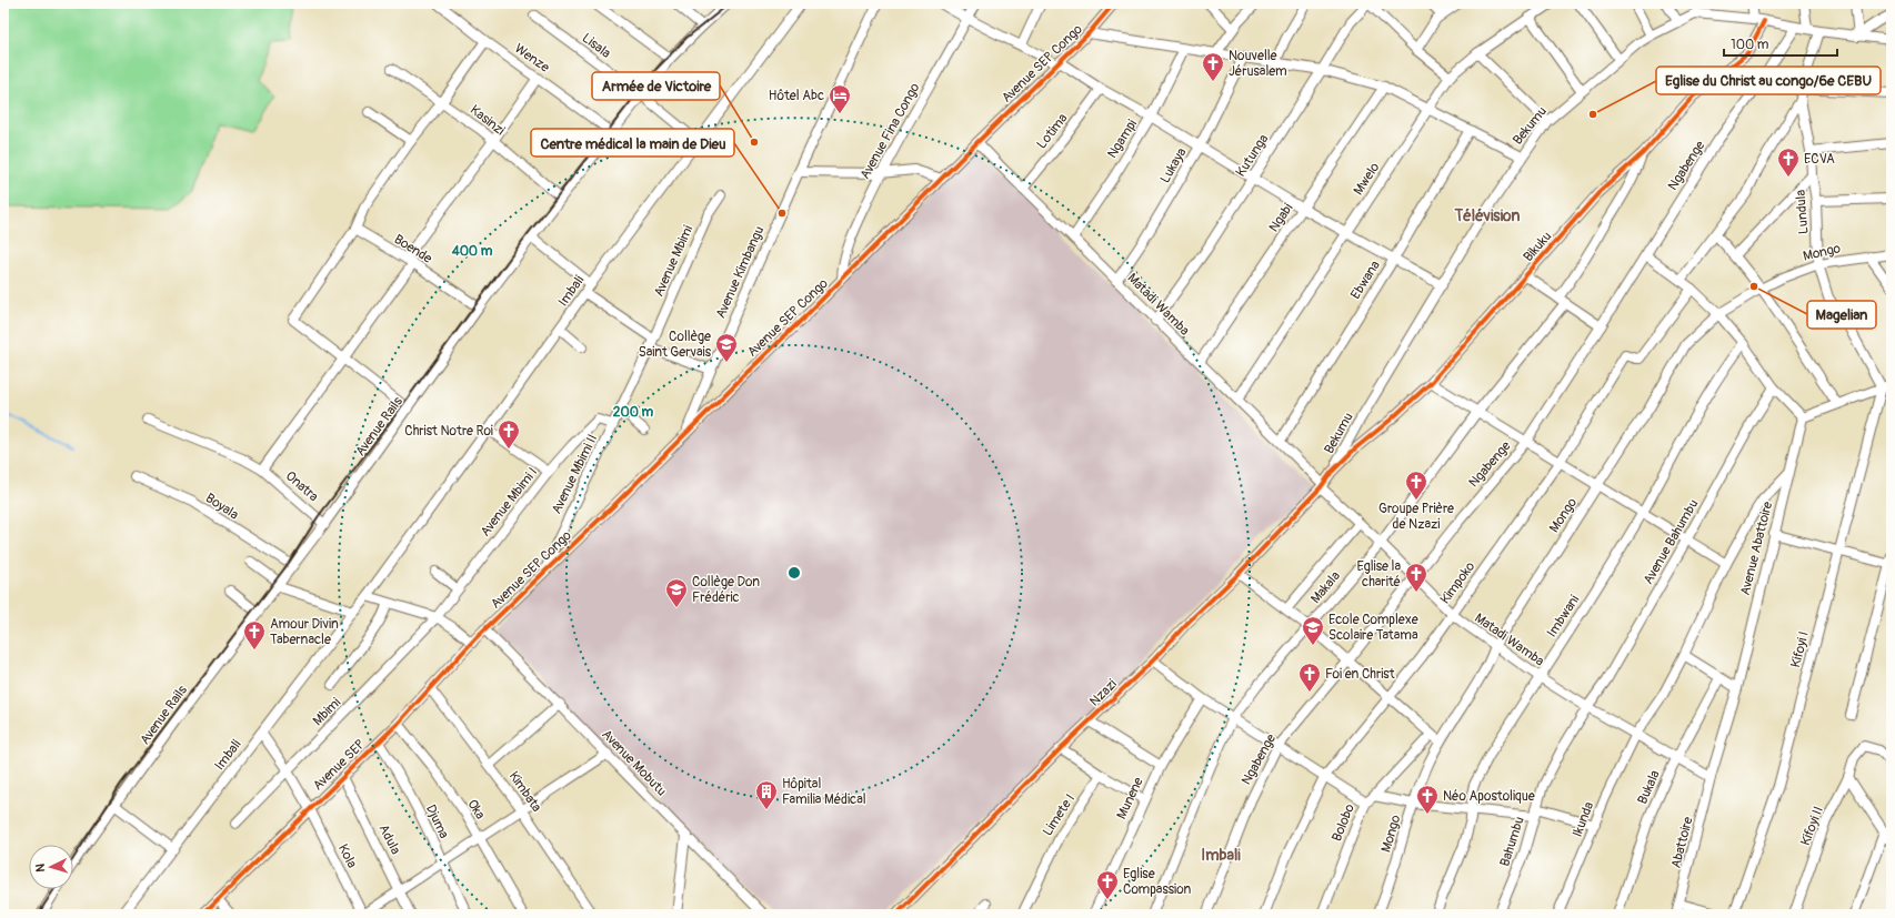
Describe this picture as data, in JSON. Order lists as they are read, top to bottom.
{
  "streets": {
    "street": [
      "Lisala",
      "Wenze",
      "Avenue SEP Congo",
      "Kasinzi",
      "Bekumu",
      "Avenue Fina Congo",
      "Lotima",
      "Ngampi",
      "Kutunga",
      "Lukaya",
      "Ngabenge",
      "Mwelo",
      "Lundula",
      "Ngabi",
      "Bikuku",
      "Boende",
      "Mongo",
      "Avenue Mbimi",
      "Avenue Kimbangu",
      "Ebwana",
      "Imbali",
      "Matadi Wamba",
      "Avenue Rails",
      "Avenue Mbimi II",
      "Onatra",
      "Avenue Mbimi I",
      "Boyala",
      "Avenue Bahumbu",
      "Avenue Abattoire",
      "Kimpoko",
      "Makala",
      "Imbwani",
      "Kifoyi I",
      "Nzazi",
      "Mbimi",
      "Avenue Mobutu",
      "Avenue SEP",
      "Bukala",
      "Kimbata",
      "Munene",
      "Oka",
      "Limete I",
      "Ikunda",
      "Djuma",
      "Bolobo",
      "Kifoyi II",
      "Adula",
      "Bahumbu",
      "Abattoire",
      "Kola"
    ]
  },
  "crossings": [
    ["Lisala", "Imbali"],
    ["Lisala", "Avenue Rails"],
    ["Wenze", "Avenue Rails"],
    ["Avenue SEP Congo", "Avenue Fina Congo"],
    ["Avenue SEP Congo", "Avenue Kimbangu"],
    ["Avenue SEP Congo", "Matadi Wamba"],
    ["Avenue SEP Congo", "Avenue Mbimi II"],
    ["Avenue SEP Congo", "Avenue Mobutu"],
    ["Avenue SEP Congo", "Avenue SEP"],
    ["Kasinzi", "Avenue Rails"],
    ["Bekumu", "Bikuku"],
    ["Lotima", "Matadi Wamba"],
    ["Ngampi", "Matadi Wamba"],
    ["Kutunga", "Matadi Wamba"],
    ["Lukaya", "Matadi Wamba"],
    ["Ngabenge", "Matadi Wamba"],
    ["Mwelo", "Matadi Wamba"],
    ["Lundula", "Mongo"],
    ["Lundula", "Kifoyi I"],
    ["Ngabi", "Matadi Wamba"],
    ["Bikuku", "Matadi Wamba"],
    ["Bikuku", "Makala"],
    ["Bikuku", "Nzazi"],
    ["Boende", "Avenue Rails"],
    ["Mongo", "Matadi Wamba"],
    ["Avenue Mbimi", "Avenue Mbimi II"],
    ["Ebwana", "Matadi Wamba"],
    ["Imbali", "Kola"],
    ["Matadi Wamba", "Avenue Bahumbu"],
    ["Matadi Wamba", "Avenue Abattoire"],
    ["Matadi Wamba", "Kimpoko"],
    ["Matadi Wamba", "Makala"],
    ["Matadi Wamba", "Imbwani"],
    ["Matadi Wamba", "Nzazi"],
    ["Matadi Wamba", "Bukala"],
    ["Matadi Wamba", "Ikunda"],
    ["Matadi Wamba", "Bahumbu"],
    ["Matadi Wamba", "Abattoire"],
    ["Avenue Rails", "Onatra"],
    ["Avenue Rails", "Boyala"],
    ["Avenue Mbimi II", "Avenue Mbimi I"],
    ["Avenue Mbimi I", "Mbimi"],
    ["Avenue Bahumbu", "Bahumbu"],
    ["Avenue Abattoire", "Ikunda"],
    ["Avenue Abattoire", "Abattoire"],
    ["Mbimi", "Kola"],
    ["Avenue SEP", "Kimbata"],
    ["Avenue SEP", "Oka"],
    ["Avenue SEP", "Djuma"],
    ["Avenue SEP", "Adula"],
    ["Avenue SEP", "Kola"]
  ],
  "districts": ["Télévision", "Imbali"],
  "places": {
    "church": [
      "Nouvelle Jérusalem",
      "ECVA",
      "Christ Notre Roi",
      "Groupe Prière de Nzazi",
      "Eglise la charité",
      "Amour Divin Tabernacle",
      "Foi en Christ",
      "Néo Apostolique",
      "Eglise Compassion"
    ],
    "hotel": ["Hôtel Abc"],
    "other": [
      "Eglise du Christ au congo/6e CEBU",
      "Armée de Victoire",
      "Centre médical la main de Dieu",
      "Magelian"
    ],
    "school or university": ["Collège Saint Gervais", "Collège Don Frédéric", "Ecole Complexe Scolaire Tatama"],
    "building": ["Hôpital Familia Médical"]
  },
  "scale_bar": "100 m",
  "north": "left",
  "rings": ["400 m", "200 m"]
}
